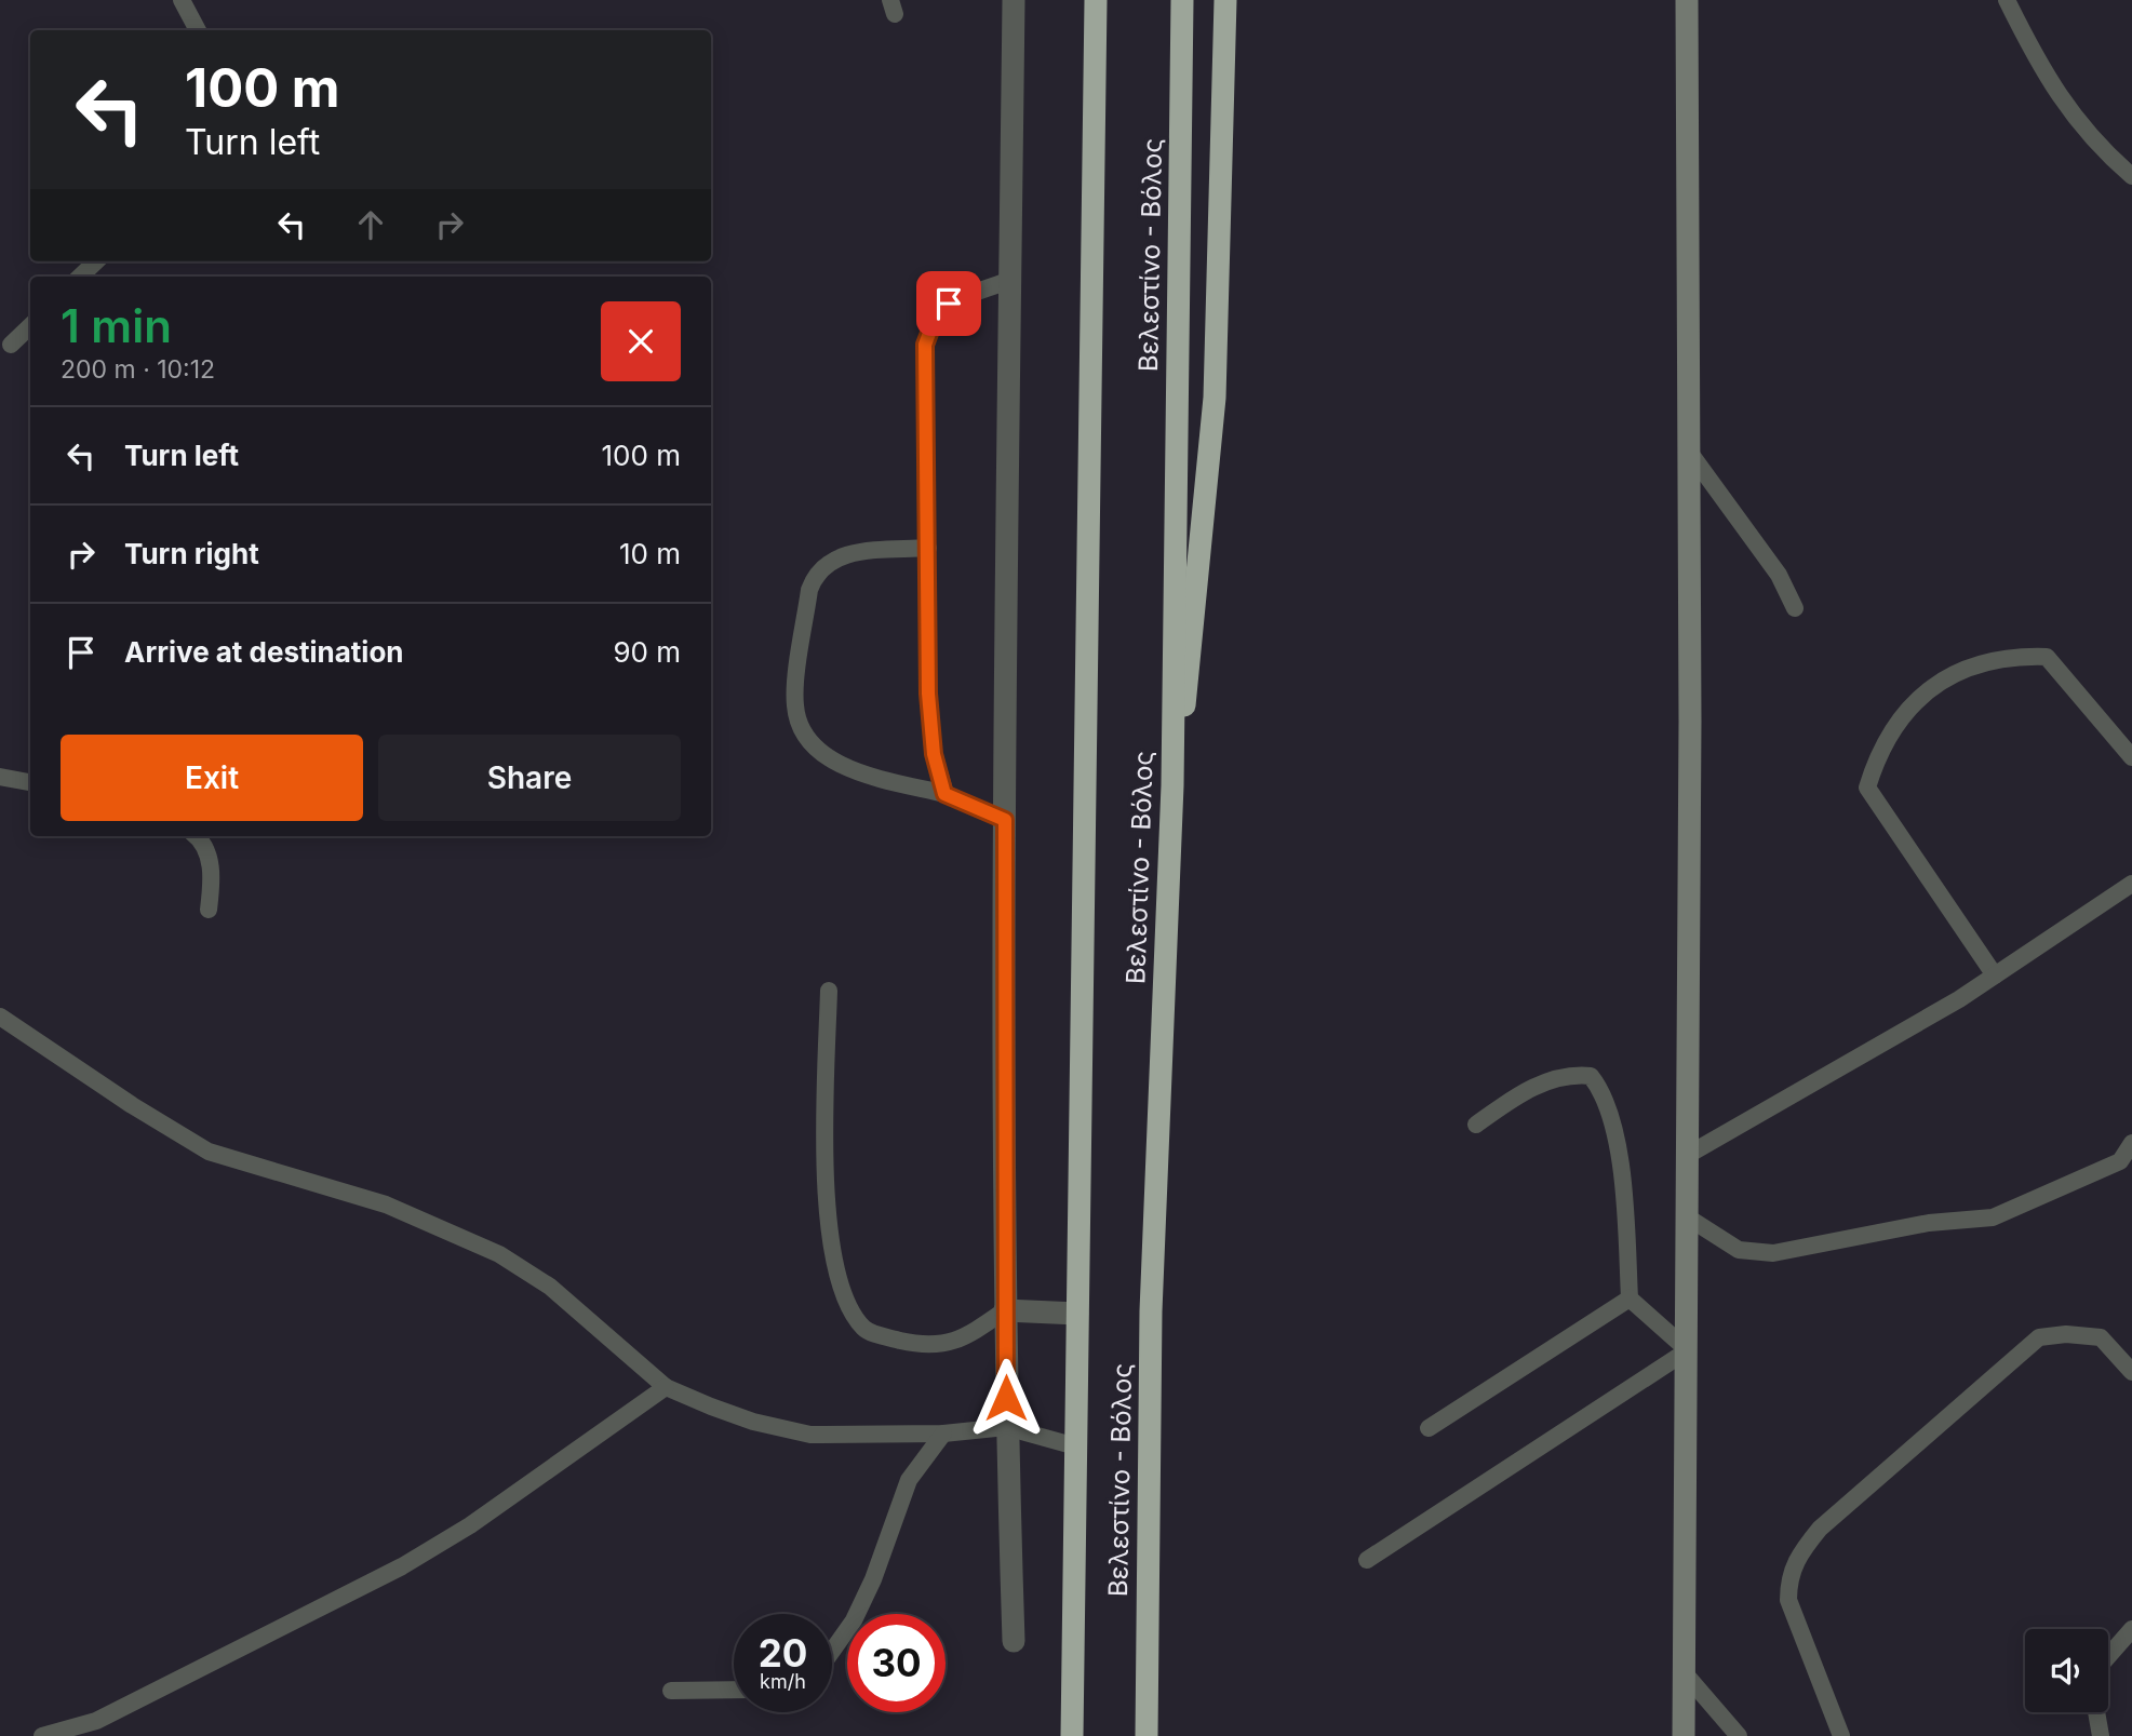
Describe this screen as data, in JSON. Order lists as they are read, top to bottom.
{
  "streets": {
    "highway": ["Βελεστίνο - Βόλος"]
  },
  "page": {
    "turn": ["100 m", "Turn left"],
    "heading": ["1 min", "200 m · 10:12"],
    "list": [
      {
        "name": "Turn left",
        "value": "100 m"
      },
      {
        "name": "Turn right",
        "value": "10 m"
      },
      {
        "name": "Arrive at destination",
        "value": "90 m"
      }
    ],
    "buttons": ["Exit", "Share"],
    "speed": "20 km/h",
    "limit": "30"
  }
}
